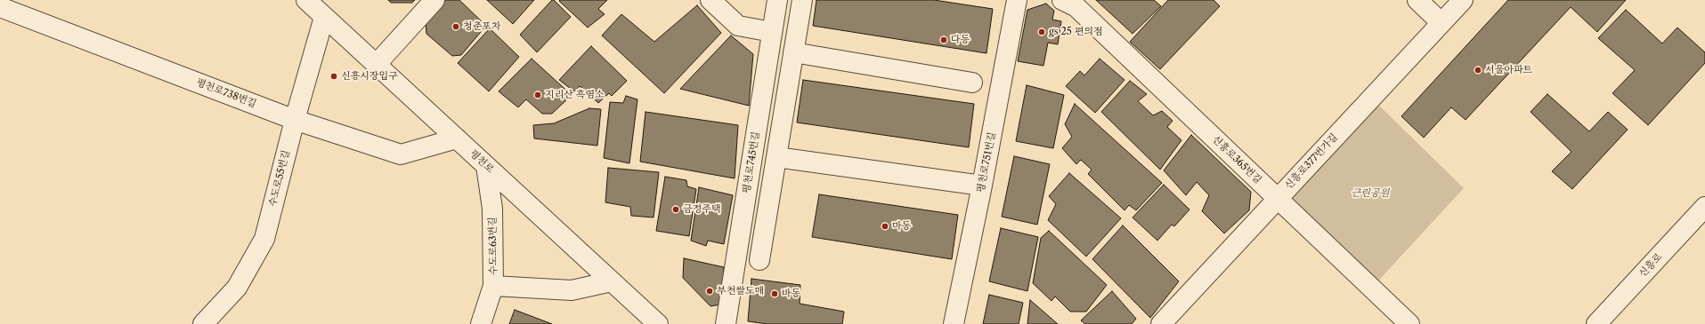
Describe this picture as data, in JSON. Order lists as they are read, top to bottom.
{
  "streets": {
    "street": [
      "평천로738번길",
      "신흥로365번길",
      "평천로",
      "신흥로377번가길",
      "평천로745번길",
      "평천로751번길",
      "수도로55번길",
      "수도로63번길",
      "신흥로"
    ]
  },
  "crossings": [
    ["평천로738번길", "평천로"],
    ["평천로738번길", "수도로55번길"],
    ["신흥로365번길", "신흥로377번가길"],
    ["평천로", "수도로55번길"],
    ["평천로", "수도로63번길"]
  ],
  "parks": ["근린공원"],
  "places": [
    "청춘포차",
    "gs 25 편의점",
    "다동",
    "서울아파트",
    "신흥시장입구",
    "지리산 흑염소",
    "금정주택",
    "마동",
    "부천쌀도매",
    "바동"
  ]
}
